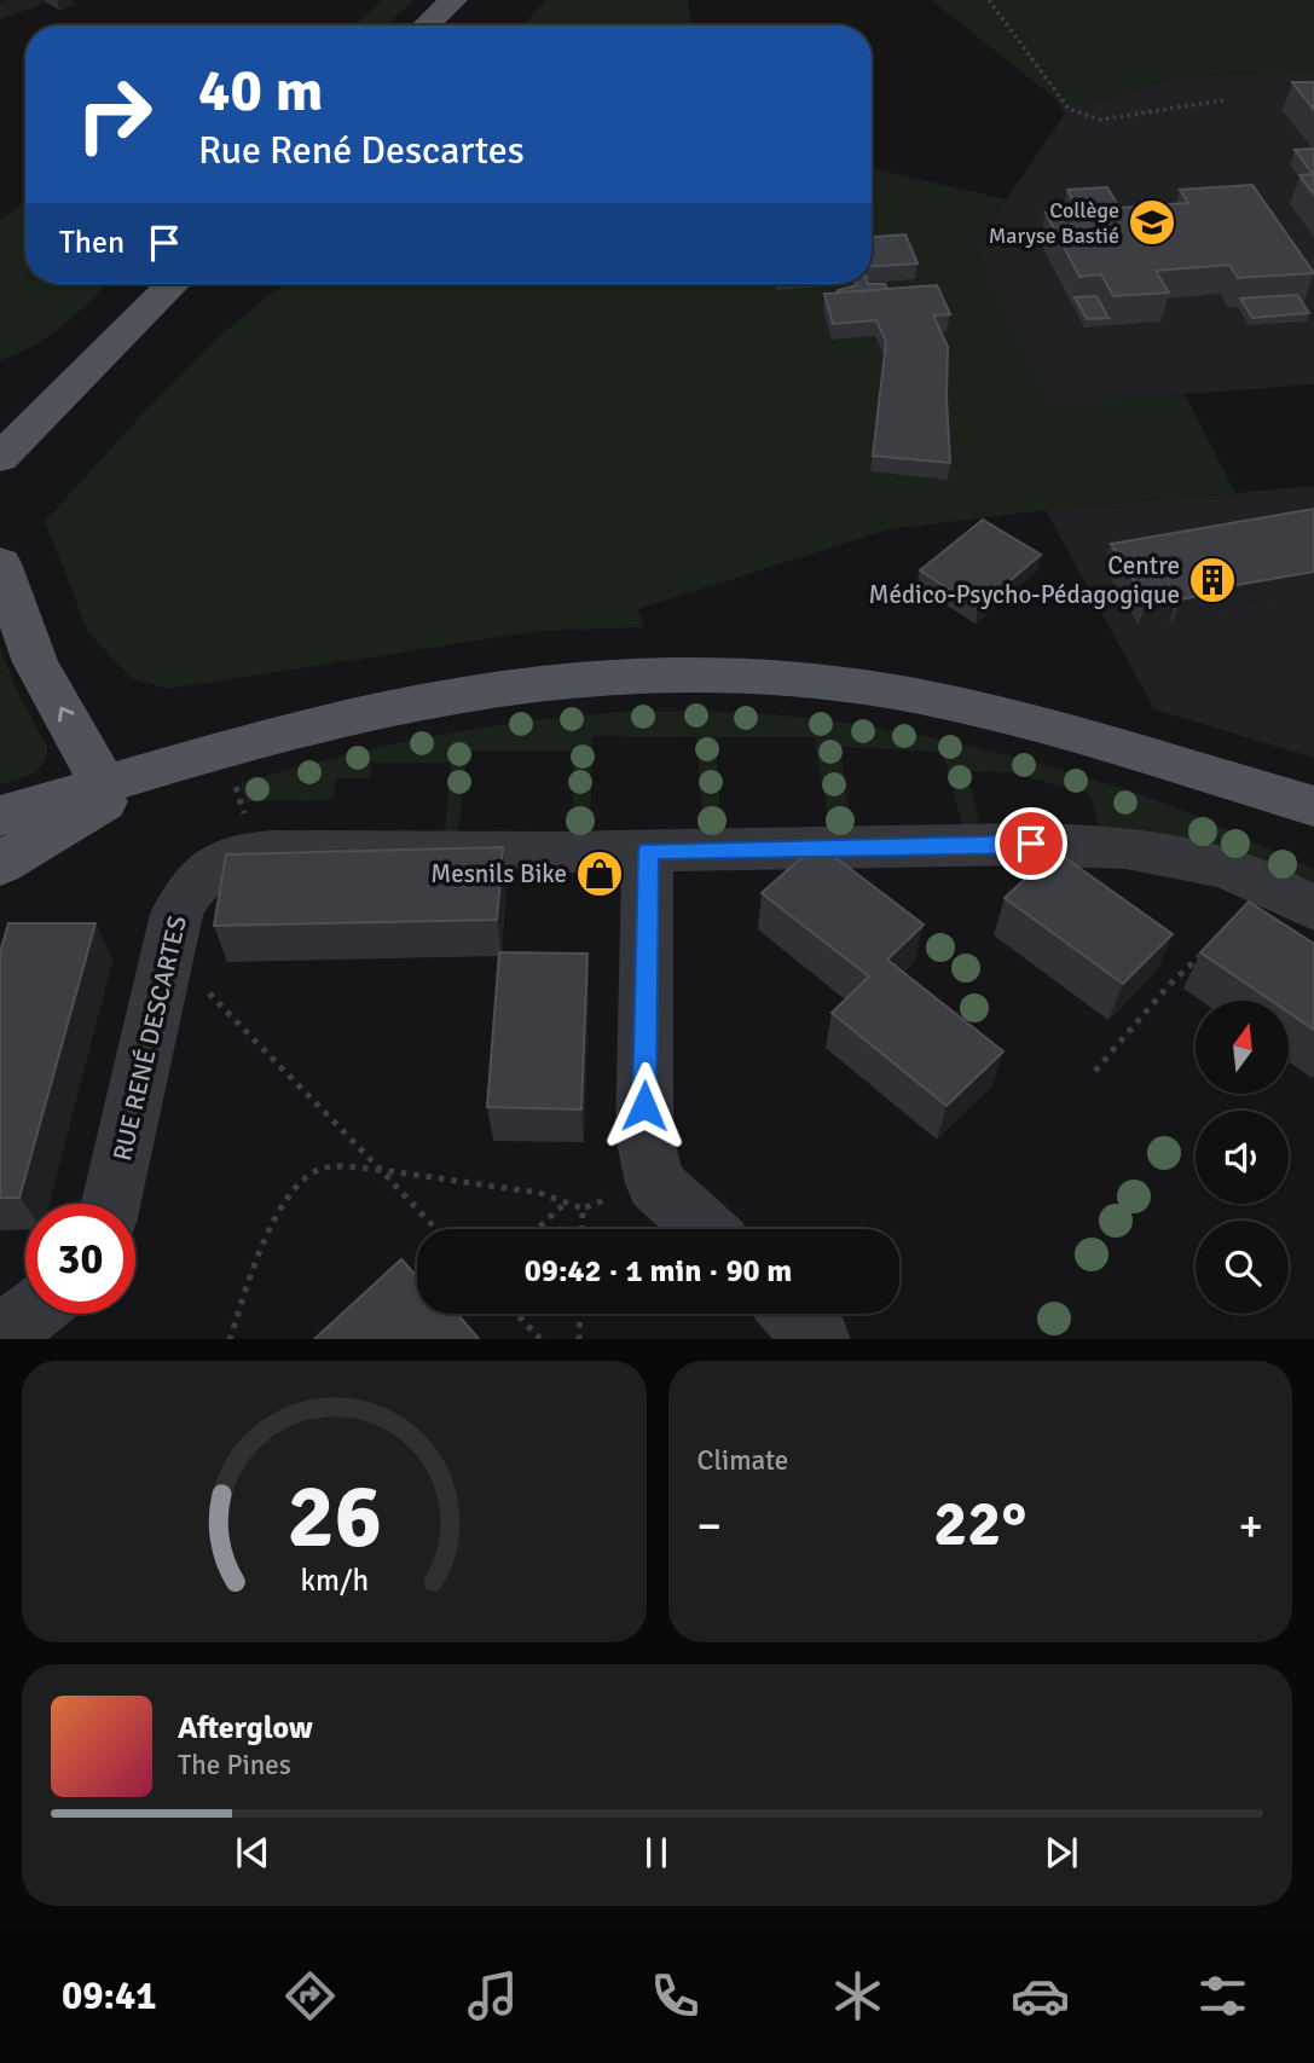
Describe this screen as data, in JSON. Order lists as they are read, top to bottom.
{
  "streets": {
    "street": ["RUE RENÉ DESCARTES"]
  },
  "places": {
    "school or university": ["Collège Maryse Bastié"],
    "building": ["Centre Médico-Psycho-Pédagogique"],
    "shop": ["Mesnils Bike"]
  },
  "north": "top",
  "page": {
    "turn": ["40 m", "Rue René Descartes"],
    "then": "Then",
    "limit": "30",
    "trip": "09:42 · 1 min · 90 m",
    "tile": "Climate",
    "heat": ["−", "22°", "+"],
    "song": ["Afterglow", "The Pines"],
    "tabs": "09:41",
    "gauge": ["26", "km/h"]
  }
}
